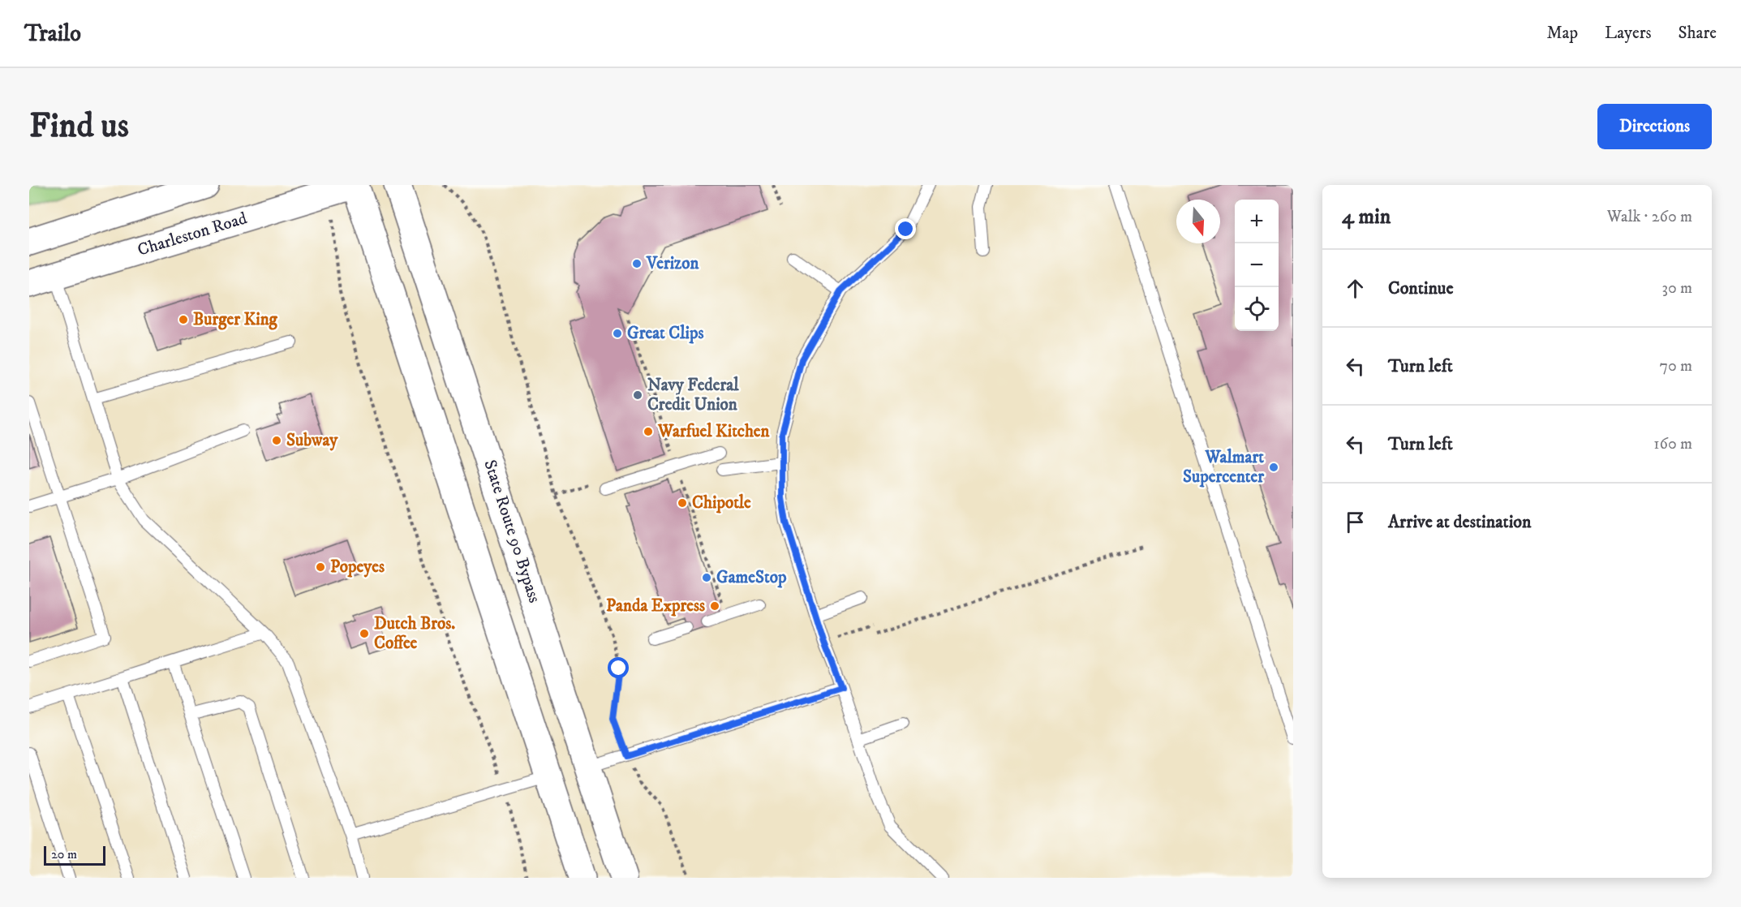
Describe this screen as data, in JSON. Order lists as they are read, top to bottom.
{
  "streets": {
    "main road": ["Charleston Road", "State Route 90 Bypass"]
  },
  "places": [
    "Verizon",
    "Burger King",
    "Great Clips",
    "Navy Federal Credit Union",
    "Warfuel Kitchen",
    "Subway",
    "Walmart Supercenter",
    "Chipotle",
    "Popeyes",
    "GameStop",
    "Panda Express",
    "Dutch Bros. Coffee"
  ],
  "scale_bar": "20 m",
  "north": "bottom",
  "page": {
    "header": "Trailo",
    "nav": ["Map", "Layers", "Share"],
    "buttons": "Directions",
    "title": "Find us",
    "heading": ["4 min", "Walk · 260 m"],
    "map_buttons": ["+", "−"],
    "list": [
      ["Continue", "30 m"],
      ["Turn left", "70 m"],
      ["Turn left", "160 m"],
      "Arrive at destination"
    ],
    "scale": "20 m"
  }
}
